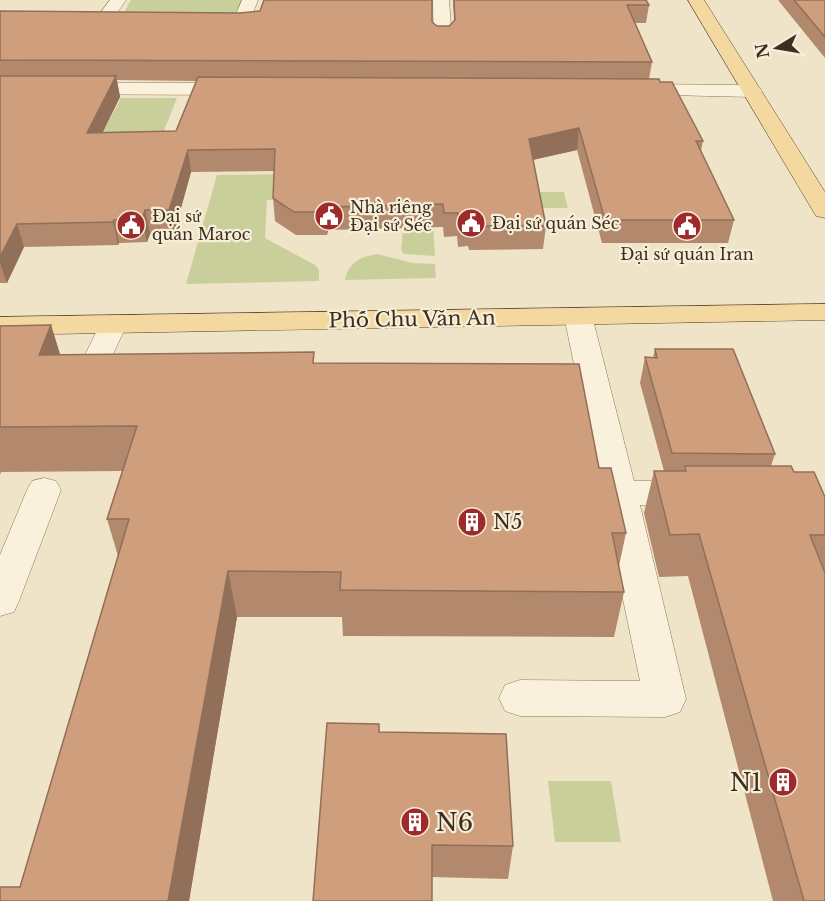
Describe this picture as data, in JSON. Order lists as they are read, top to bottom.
{
  "streets": {
    "main road": ["Phố Chu Văn An"]
  },
  "places": {
    "public building": [
      "Nhà riêng Đại sứ Séc",
      "Đại sứ quán Séc",
      "Đại sứ quán Maroc",
      "Đại sứ quán Iran"
    ],
    "building": ["N5", "N1", "N6"]
  },
  "north": "left"
}
